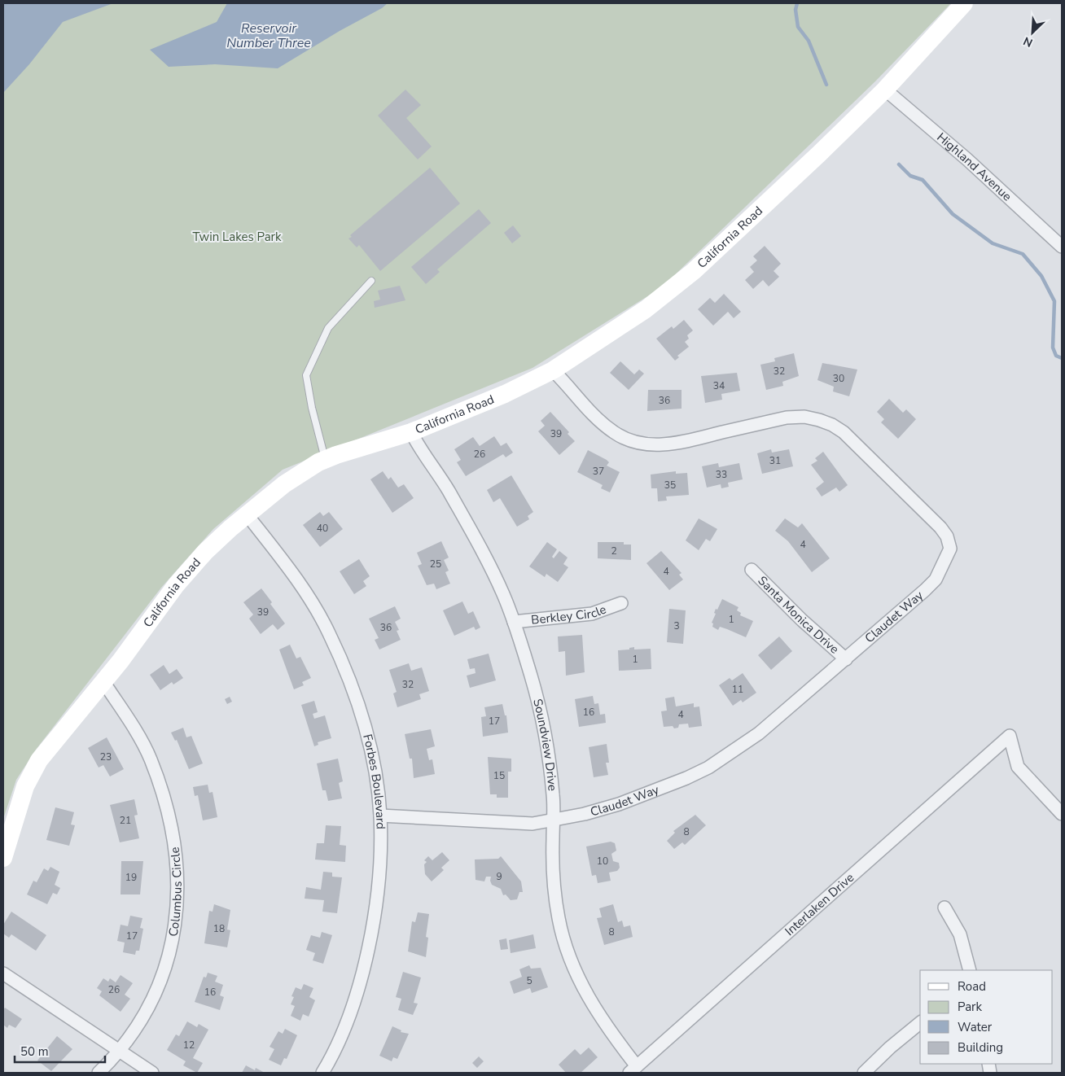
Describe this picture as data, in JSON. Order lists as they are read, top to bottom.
{
  "streets": {
    "main road": ["California Road"],
    "street": [
      "Highland Avenue",
      "Berkley Circle",
      "Santa Monica Drive",
      "Claudet Way",
      "Soundview Drive",
      "Forbes Boulevard",
      "Columbus Circle",
      "Interlaken Drive"
    ]
  },
  "crossings": [
    ["Highland Avenue", "California Road"],
    ["California Road", "Claudet Way"],
    ["California Road", "Soundview Drive"],
    ["California Road", "Forbes Boulevard"],
    ["California Road", "Columbus Circle"],
    ["Berkley Circle", "Soundview Drive"],
    ["Santa Monica Drive", "Claudet Way"],
    ["Claudet Way", "Soundview Drive"],
    ["Claudet Way", "Forbes Boulevard"],
    ["Soundview Drive", "Interlaken Drive"]
  ],
  "water": ["Reservoir Number Three"],
  "parks": ["Twin Lakes Park"],
  "house_numbers": [
    "32",
    "30",
    "34",
    "36",
    "39",
    "26",
    "31",
    "37",
    "33",
    "35",
    "40",
    "4",
    "2",
    "25",
    "4",
    "39",
    "1",
    "3",
    "36",
    "1",
    "32",
    "11",
    "16",
    "4",
    "17",
    "23",
    "15",
    "21",
    "8",
    "10",
    "9",
    "19",
    "18",
    "8",
    "17",
    "5",
    "26",
    "16",
    "12"
  ],
  "legend": [
    "Road",
    "Park",
    "Water",
    "Building"
  ],
  "scale_bar": "50 m",
  "north": "bottom left"
}
